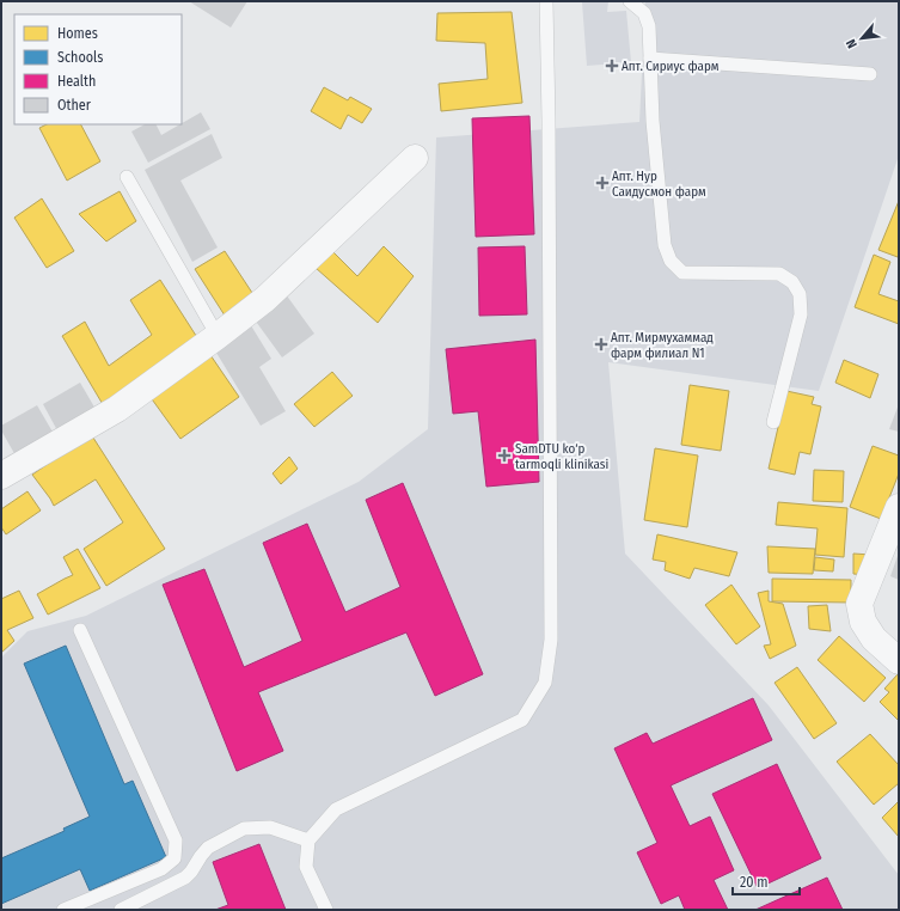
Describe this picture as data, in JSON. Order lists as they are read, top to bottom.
{
  "places": {
    "health": [
      "Апт. Сириус фарм",
      "Апт. Нур Саидусмон фарм",
      "Апт. Мирмухаммад фарм филиал N1",
      "SamDTU ko‘p tarmoqli klinikasi"
    ]
  },
  "legend": [
    "Homes",
    "Schools",
    "Health",
    "Other"
  ],
  "scale_bar": "20 m",
  "north": "bottom left"
}
